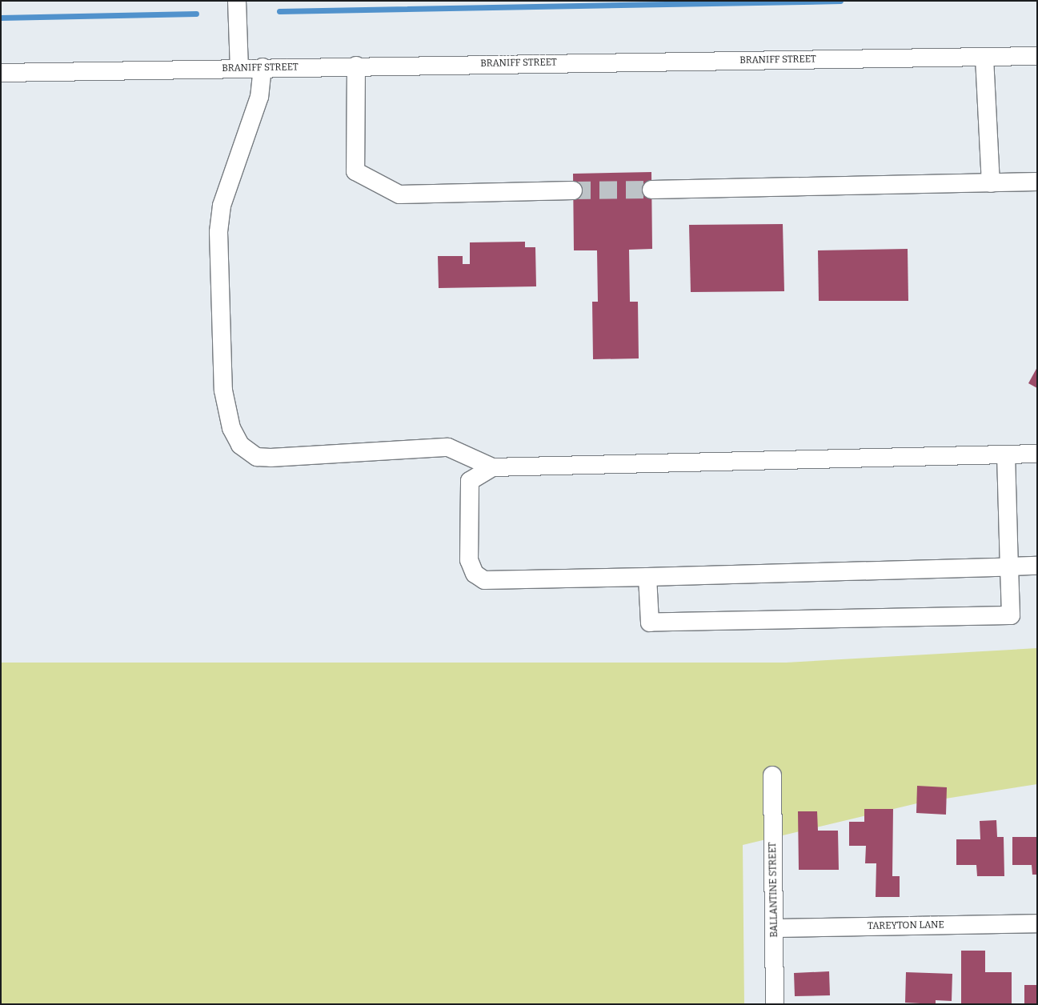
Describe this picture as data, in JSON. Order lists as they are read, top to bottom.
{
  "streets": {
    "street": ["BRANIFF STREET", "BALLANTINE STREET", "TAREYTON LANE"]
  },
  "crossings": [
    ["BALLANTINE STREET", "TAREYTON LANE"]
  ]
}
